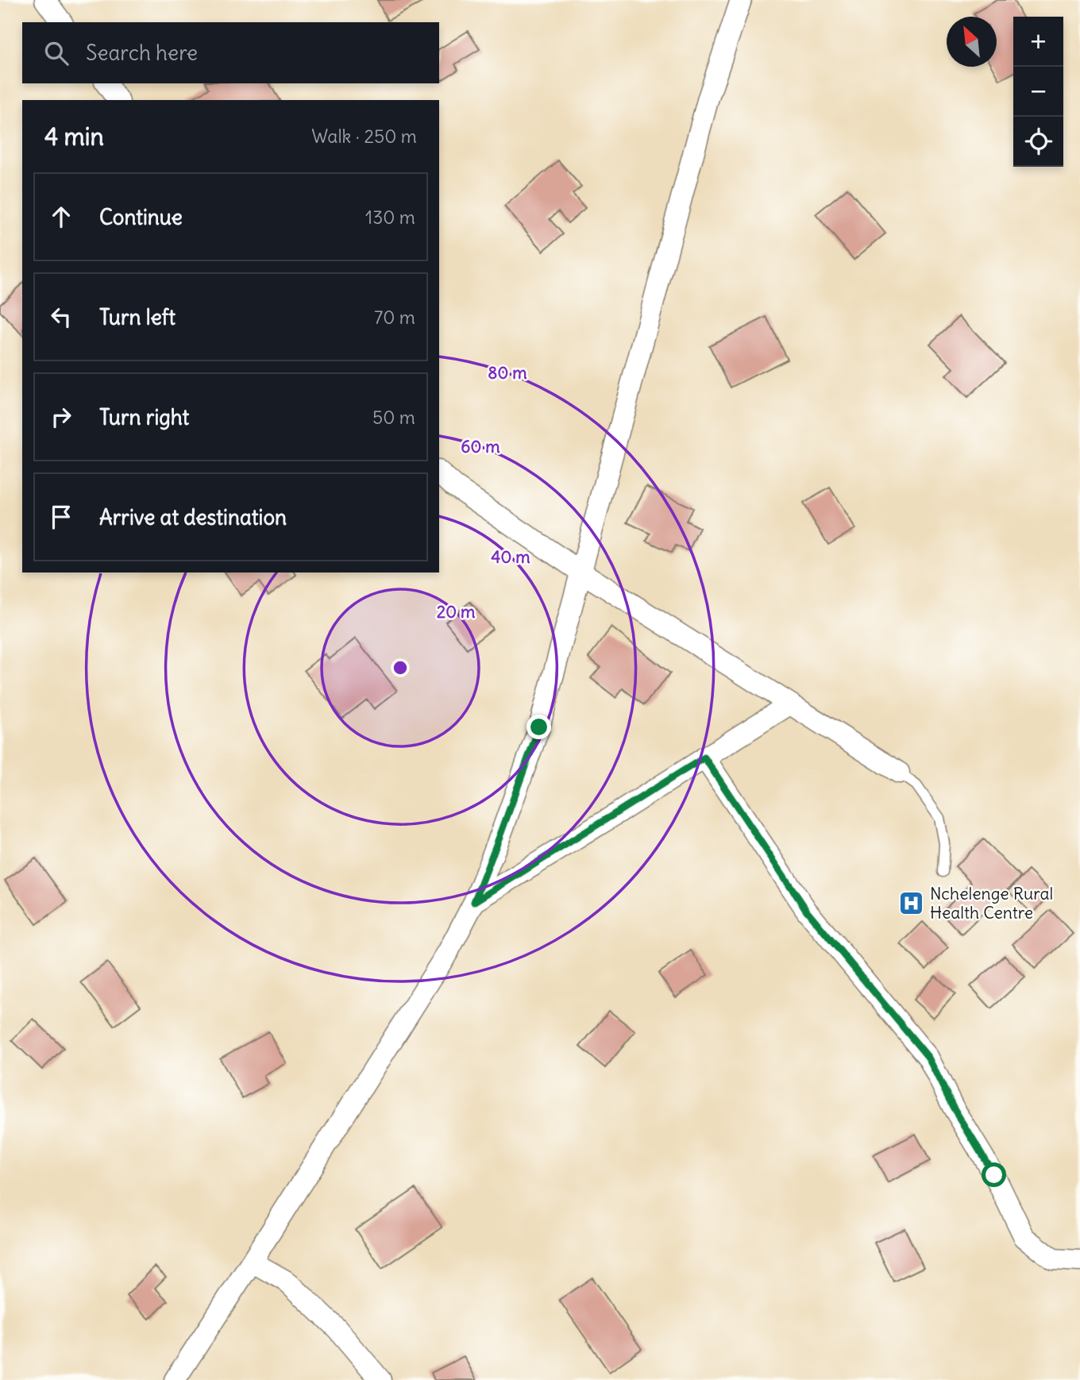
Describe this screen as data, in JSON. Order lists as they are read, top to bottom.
{
  "places": {
    "hospital": ["Nchelenge Rural Health Centre"]
  },
  "north": "top left",
  "page": {
    "map_buttons": ["+", "−"],
    "search": "Search here",
    "heading": ["4 min", "Walk · 250 m"],
    "list": [
      ["Continue", "130 m"],
      ["Turn left", "70 m"],
      ["Turn right", "50 m"],
      "Arrive at destination"
    ]
  },
  "rings": [
    "80 m",
    "60 m",
    "40 m",
    "20 m"
  ]
}
